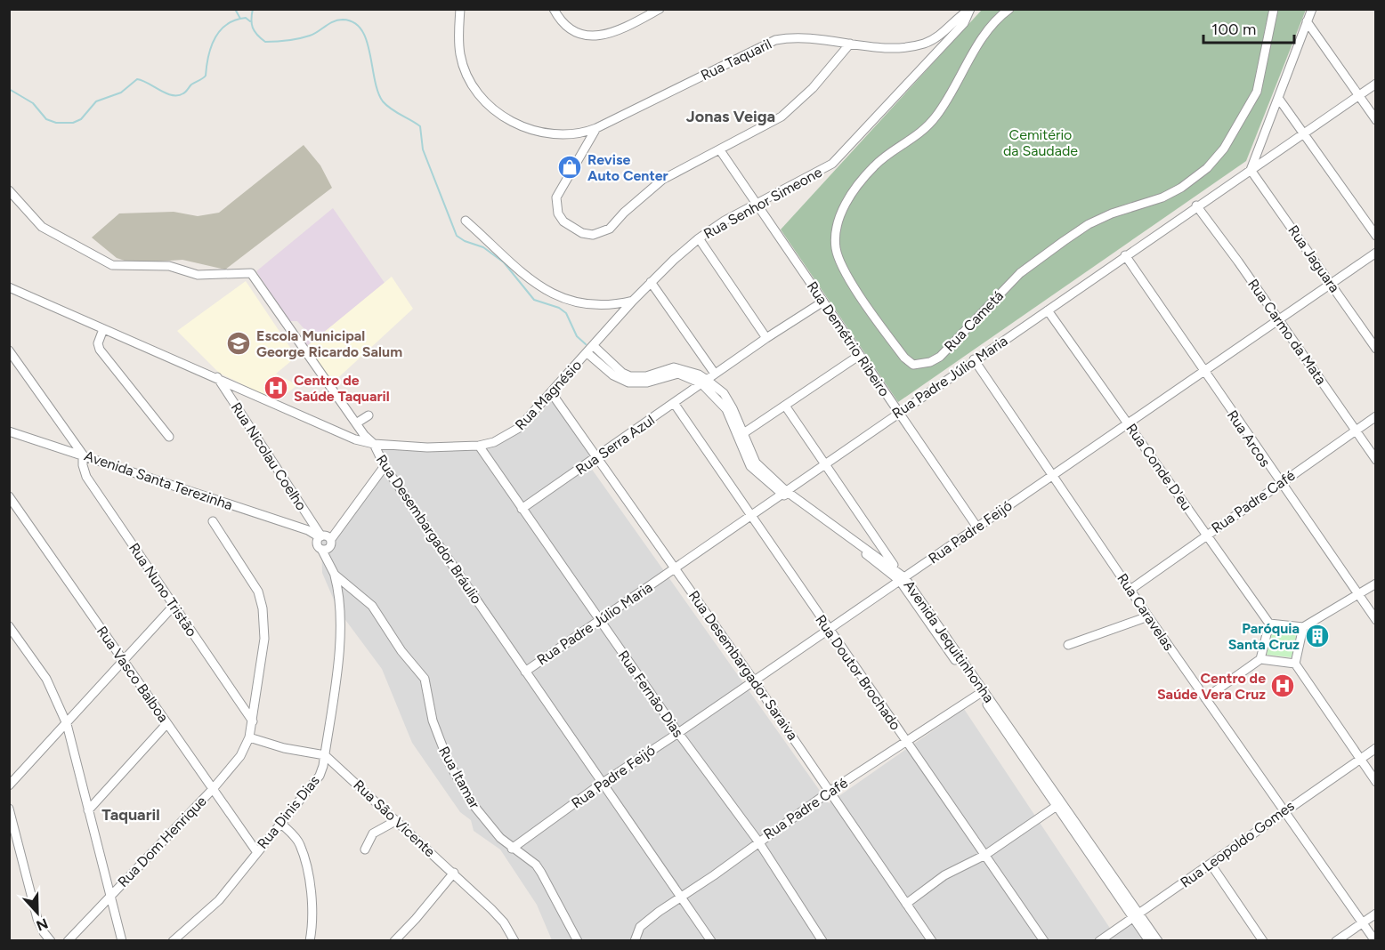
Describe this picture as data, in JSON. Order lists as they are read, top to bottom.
{
  "streets": {
    "street": [
      "Rua Taquaril",
      "Rua Senhor Simeone",
      "Rua Jaguara",
      "Rua Cametá",
      "Rua Carmo da Mata",
      "Rua Demétrio Ribeiro",
      "Rua Padre Júlio Maria",
      "Rua Magnésio",
      "Rua Arcos",
      "Rua Serra Azul",
      "Rua Nicolau Coelho",
      "Rua Conde D'eu",
      "Avenida Santa Terezinha",
      "Rua Padre Café",
      "Rua Desembargador Bráulio",
      "Rua Padre Feijó",
      "Rua Nuno Tristão",
      "Rua Caravelas",
      "Avenida Jequitinhonha",
      "Rua Desembargador Saraiva",
      "Rua Doutor Brochado",
      "Rua Vasco Balboa",
      "Rua Fernão Dias",
      "Rua Itamar",
      "Rua Dinis Dias",
      "Rua São Vicente",
      "Rua Dom Henrique",
      "Rua Leopoldo Gomes"
    ]
  },
  "crossings": [
    ["Rua Taquaril", "Rua Senhor Simeone"],
    ["Rua Senhor Simeone", "Rua Demétrio Ribeiro"],
    ["Rua Senhor Simeone", "Rua Magnésio"],
    ["Rua Senhor Simeone", "Avenida Jequitinhonha"],
    ["Rua Jaguara", "Rua Padre Júlio Maria"],
    ["Rua Jaguara", "Rua Padre Feijó"],
    ["Rua Carmo da Mata", "Rua Padre Júlio Maria"],
    ["Rua Carmo da Mata", "Rua Padre Café"],
    ["Rua Carmo da Mata", "Rua Padre Feijó"],
    ["Rua Demétrio Ribeiro", "Rua Padre Júlio Maria"],
    ["Rua Demétrio Ribeiro", "Rua Serra Azul"],
    ["Rua Demétrio Ribeiro", "Rua Padre Feijó"],
    ["Rua Padre Júlio Maria", "Rua Arcos"],
    ["Rua Padre Júlio Maria", "Rua Conde D'eu"],
    ["Rua Padre Júlio Maria", "Rua Desembargador Bráulio"],
    ["Rua Padre Júlio Maria", "Rua Caravelas"],
    ["Rua Padre Júlio Maria", "Avenida Jequitinhonha"],
    ["Rua Padre Júlio Maria", "Rua Desembargador Saraiva"],
    ["Rua Padre Júlio Maria", "Rua Doutor Brochado"],
    ["Rua Padre Júlio Maria", "Rua Fernão Dias"],
    ["Rua Magnésio", "Rua Desembargador Bráulio"],
    ["Rua Magnésio", "Avenida Jequitinhonha"],
    ["Rua Magnésio", "Rua Desembargador Saraiva"],
    ["Rua Magnésio", "Rua Fernão Dias"],
    ["Rua Arcos", "Rua Padre Café"],
    ["Rua Arcos", "Rua Padre Feijó"],
    ["Rua Serra Azul", "Avenida Jequitinhonha"],
    ["Rua Serra Azul", "Rua Desembargador Saraiva"],
    ["Rua Serra Azul", "Rua Doutor Brochado"],
    ["Rua Serra Azul", "Rua Fernão Dias"],
    ["Rua Nicolau Coelho", "Avenida Santa Terezinha"],
    ["Rua Nicolau Coelho", "Rua Desembargador Bráulio"],
    ["Rua Nicolau Coelho", "Rua Dinis Dias"],
    ["Rua Conde D'eu", "Rua Padre Café"],
    ["Rua Conde D'eu", "Rua Padre Feijó"],
    ["Avenida Santa Terezinha", "Rua Nuno Tristão"],
    ["Avenida Santa Terezinha", "Rua Dinis Dias"],
    ["Rua Padre Café", "Rua Desembargador Bráulio"],
    ["Rua Padre Café", "Rua Caravelas"],
    ["Rua Padre Café", "Avenida Jequitinhonha"],
    ["Rua Padre Café", "Rua Desembargador Saraiva"],
    ["Rua Padre Café", "Rua Doutor Brochado"],
    ["Rua Padre Café", "Rua Fernão Dias"],
    ["Rua Desembargador Bráulio", "Rua Padre Feijó"],
    ["Rua Padre Feijó", "Rua Caravelas"],
    ["Rua Padre Feijó", "Avenida Jequitinhonha"],
    ["Rua Padre Feijó", "Rua Desembargador Saraiva"],
    ["Rua Padre Feijó", "Rua Doutor Brochado"],
    ["Rua Padre Feijó", "Rua Fernão Dias"],
    ["Rua Padre Feijó", "Rua Itamar"],
    ["Rua Nuno Tristão", "Rua Dom Henrique"],
    ["Rua Caravelas", "Rua Leopoldo Gomes"],
    ["Avenida Jequitinhonha", "Rua Leopoldo Gomes"],
    ["Rua Vasco Balboa", "Rua Dinis Dias"],
    ["Rua Vasco Balboa", "Rua Dom Henrique"],
    ["Rua Itamar", "Rua Dinis Dias"],
    ["Rua Dinis Dias", "Rua São Vicente"]
  ],
  "districts": ["Jonas Veiga", "Taquaril"],
  "parks": ["Cemitério da Saudade"],
  "places": {
    "shop": ["Revise Auto Center"],
    "school or university": ["Escola Municipal George Ricardo Salum"],
    "hospital": ["Centro de Saúde Taquaril", "Centro de Saúde Vera Cruz"],
    "building": ["Paróquia Santa Cruz"]
  },
  "scale_bar": "100 m",
  "north": "bottom"
}
